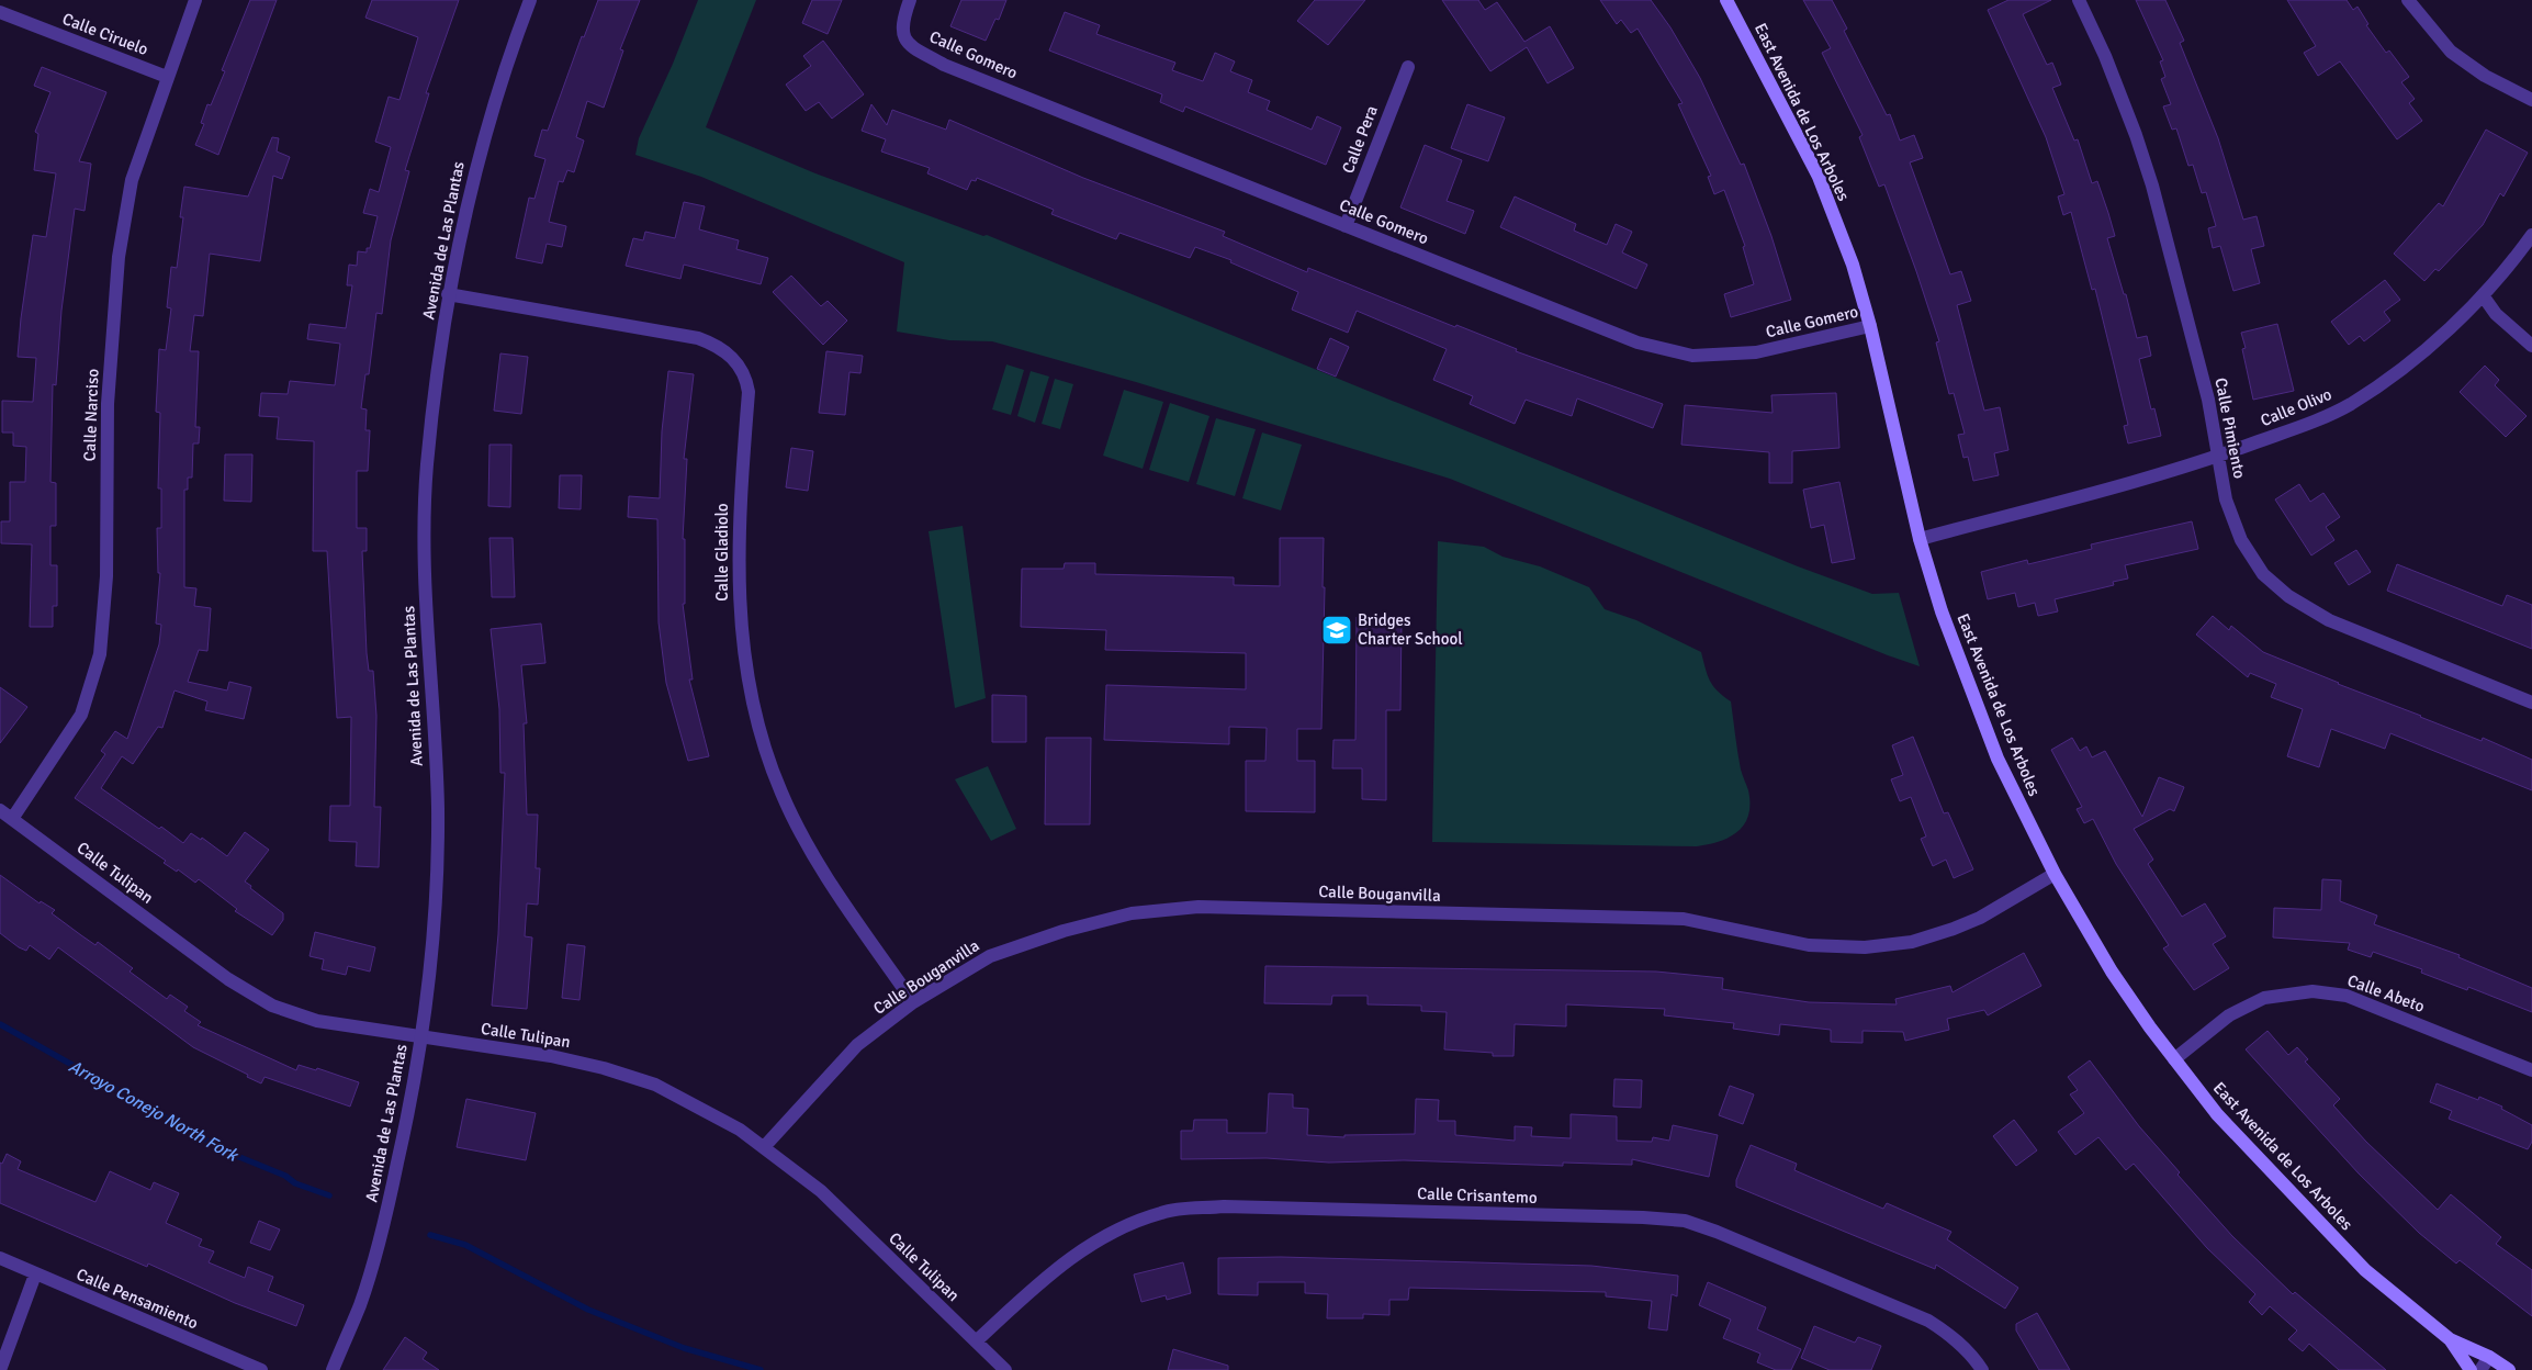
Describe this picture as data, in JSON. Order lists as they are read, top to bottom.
{
  "streets": {
    "main road": ["East Avenida de Los Arboles"],
    "street": [
      "Calle Ciruelo",
      "Calle Gomero",
      "Calle Pera",
      "Avenida de Las Plantas",
      "Calle Olivo",
      "Calle Narciso",
      "Calle Pimiento",
      "Calle Gladiolo",
      "Calle Tulipan",
      "Calle Bouganvilla",
      "Calle Abeto",
      "Calle Crisantemo",
      "Calle Pensamiento"
    ]
  },
  "crossings": [
    ["Calle Ciruelo", "Calle Narciso"],
    ["Calle Gomero", "East Avenida de Los Arboles"],
    ["Calle Gomero", "Calle Pera"],
    ["East Avenida de Los Arboles", "Calle Olivo"],
    ["East Avenida de Los Arboles", "Calle Bouganvilla"],
    ["East Avenida de Los Arboles", "Calle Abeto"],
    ["Avenida de Las Plantas", "Calle Gladiolo"],
    ["Avenida de Las Plantas", "Calle Tulipan"],
    ["Calle Olivo", "Calle Pimiento"],
    ["Calle Narciso", "Calle Tulipan"],
    ["Calle Gladiolo", "Calle Bouganvilla"],
    ["Calle Tulipan", "Calle Bouganvilla"],
    ["Calle Tulipan", "Calle Crisantemo"]
  ],
  "water": ["Arroyo Conejo North Fork"],
  "places": {
    "school or university": ["Bridges Charter School"]
  }
}
